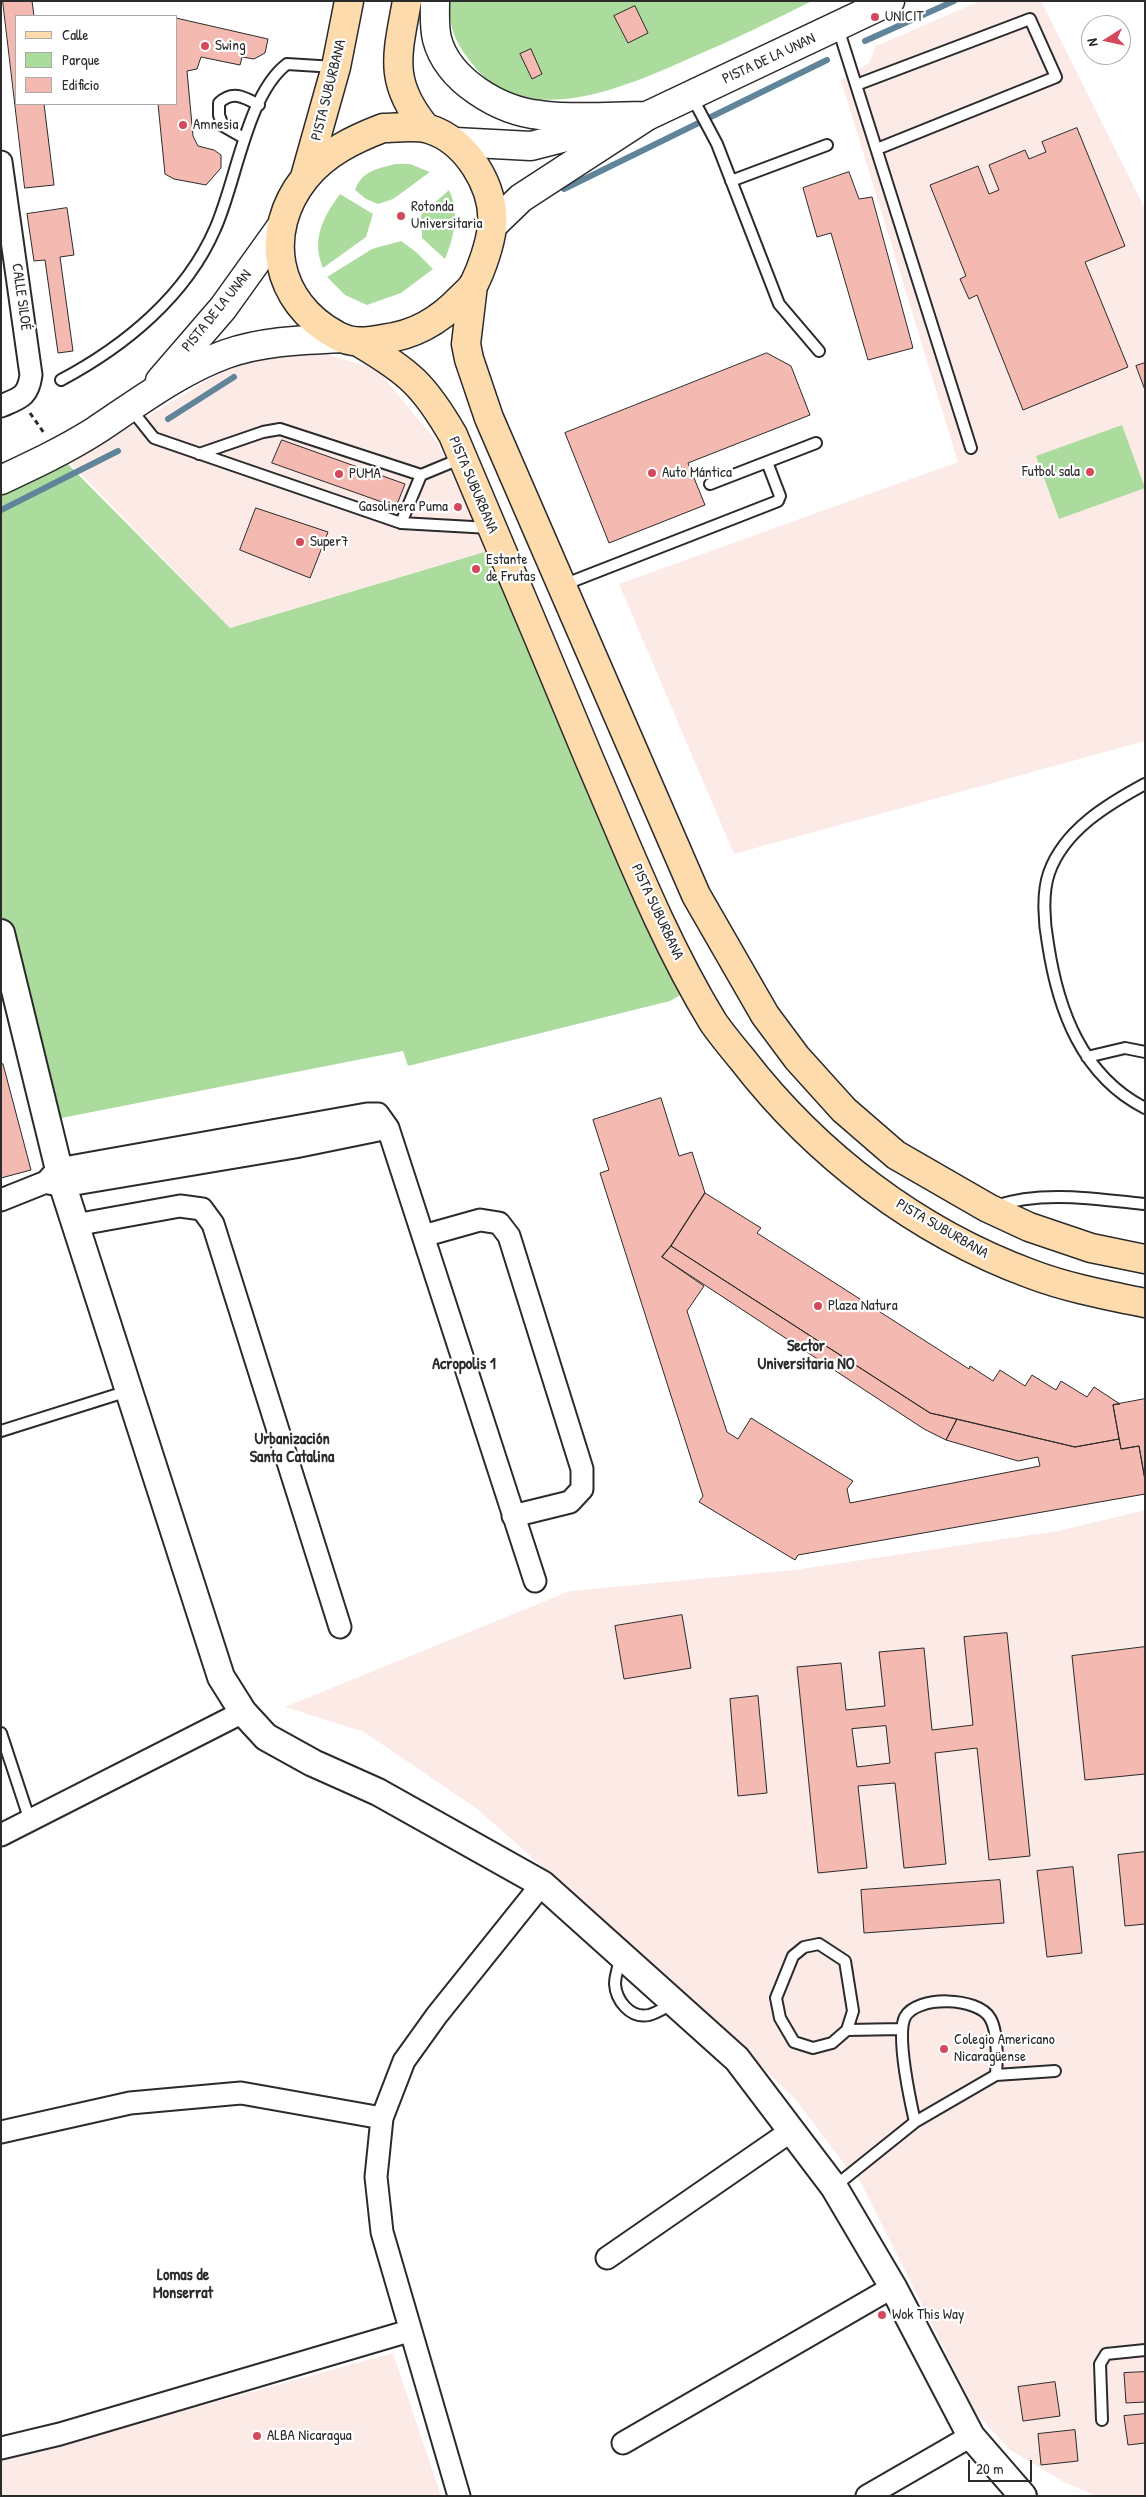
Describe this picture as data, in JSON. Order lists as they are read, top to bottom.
{
  "streets": {
    "main road": ["PISTA DE LA UNAN", "PISTA SUBURBANA"],
    "street": ["CALLE SILOÉ"]
  },
  "crossings": [
    ["PISTA DE LA UNAN", "PISTA SUBURBANA"]
  ],
  "districts": [
    "Sector Universitaria NO",
    "Acropolis 1",
    "Urbanización Santa Catalina",
    "Lomas de Monserrat"
  ],
  "places": [
    "UNICIT",
    "Swing",
    "Amnesia",
    "Rotonda Universitaria",
    "Futbol sala",
    "Auto Mántica",
    "PUMA",
    "Gasolinera Puma",
    "Super7",
    "Estante de Frutas",
    "Plaza Natura",
    "Colegio Americano Nicaragüense",
    "Wok This Way",
    "ALBA Nicaragua"
  ],
  "legend": ["Calle", "Parque", "Edificio"],
  "scale_bar": "20 m",
  "north": "left"
}
